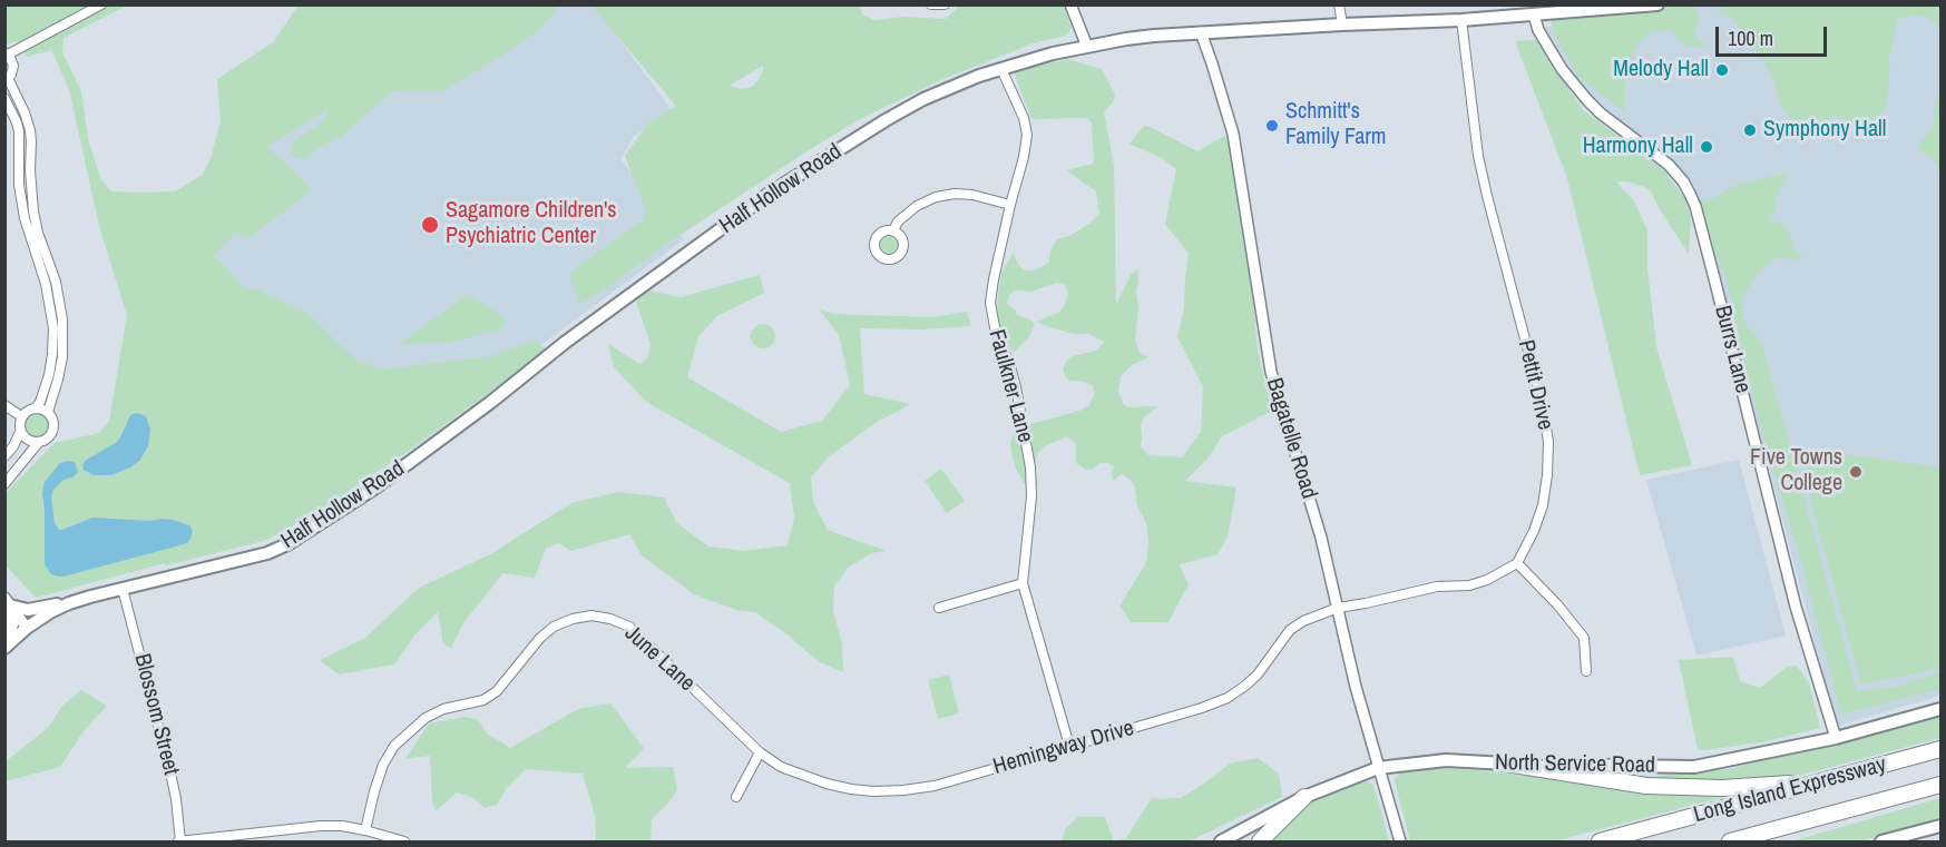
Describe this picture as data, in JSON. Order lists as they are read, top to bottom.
{
  "streets": {
    "highway": ["Long Island Expressway"],
    "main road": ["Half Hollow Road", "North Service Road"],
    "street": [
      "Burrs Lane",
      "Pettit Drive",
      "Faulkner Lane",
      "Bagatelle Road",
      "June Lane",
      "Blossom Street",
      "Hemingway Drive"
    ]
  },
  "crossings": [
    ["Half Hollow Road", "Burrs Lane"],
    ["Half Hollow Road", "Pettit Drive"],
    ["Half Hollow Road", "Faulkner Lane"],
    ["Half Hollow Road", "Bagatelle Road"],
    ["Half Hollow Road", "Blossom Street"],
    ["Burrs Lane", "North Service Road"],
    ["Faulkner Lane", "Hemingway Drive"],
    ["Bagatelle Road", "Hemingway Drive"],
    ["Bagatelle Road", "North Service Road"],
    ["June Lane", "Hemingway Drive"]
  ],
  "places": [
    "Melody Hall",
    "Schmitt's Family Farm",
    "Symphony Hall",
    "Harmony Hall",
    "Sagamore Children's Psychiatric Center",
    "Five Towns College"
  ],
  "scale_bar": "100 m"
}
